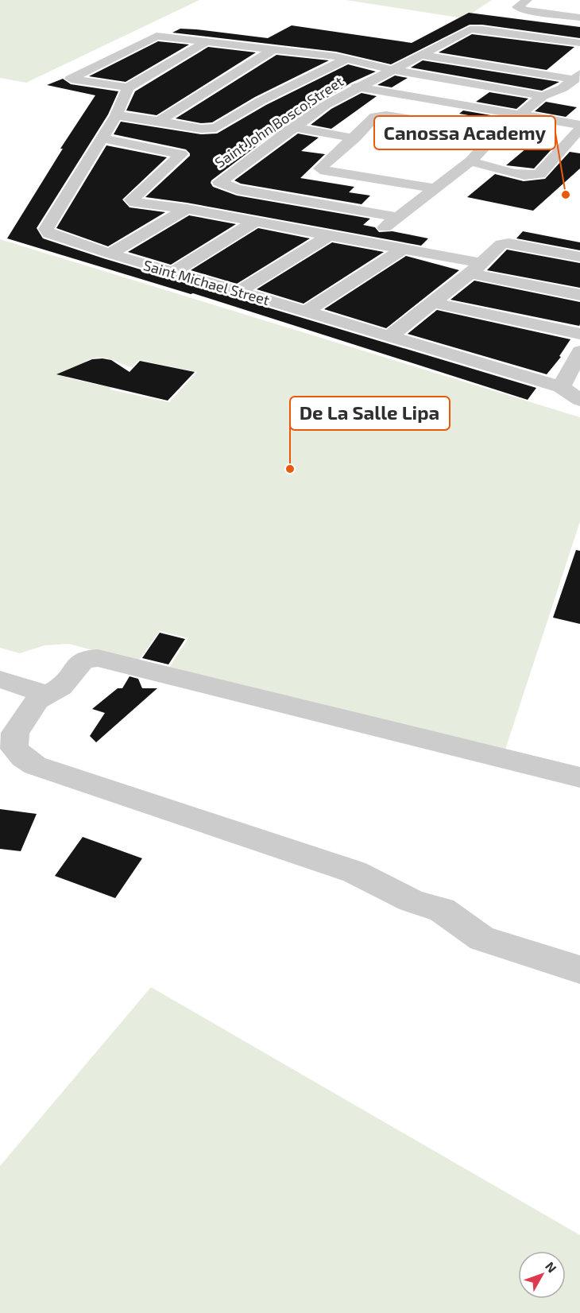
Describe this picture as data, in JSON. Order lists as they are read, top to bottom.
{
  "streets": {
    "street": ["Saint John Bosco Street", "Saint Michael Street"]
  },
  "crossings": [
    ["Saint John Bosco Street", "Saint Michael Street"]
  ],
  "places": ["Canossa Academy", "De La Salle Lipa"],
  "north": "top right"
}
